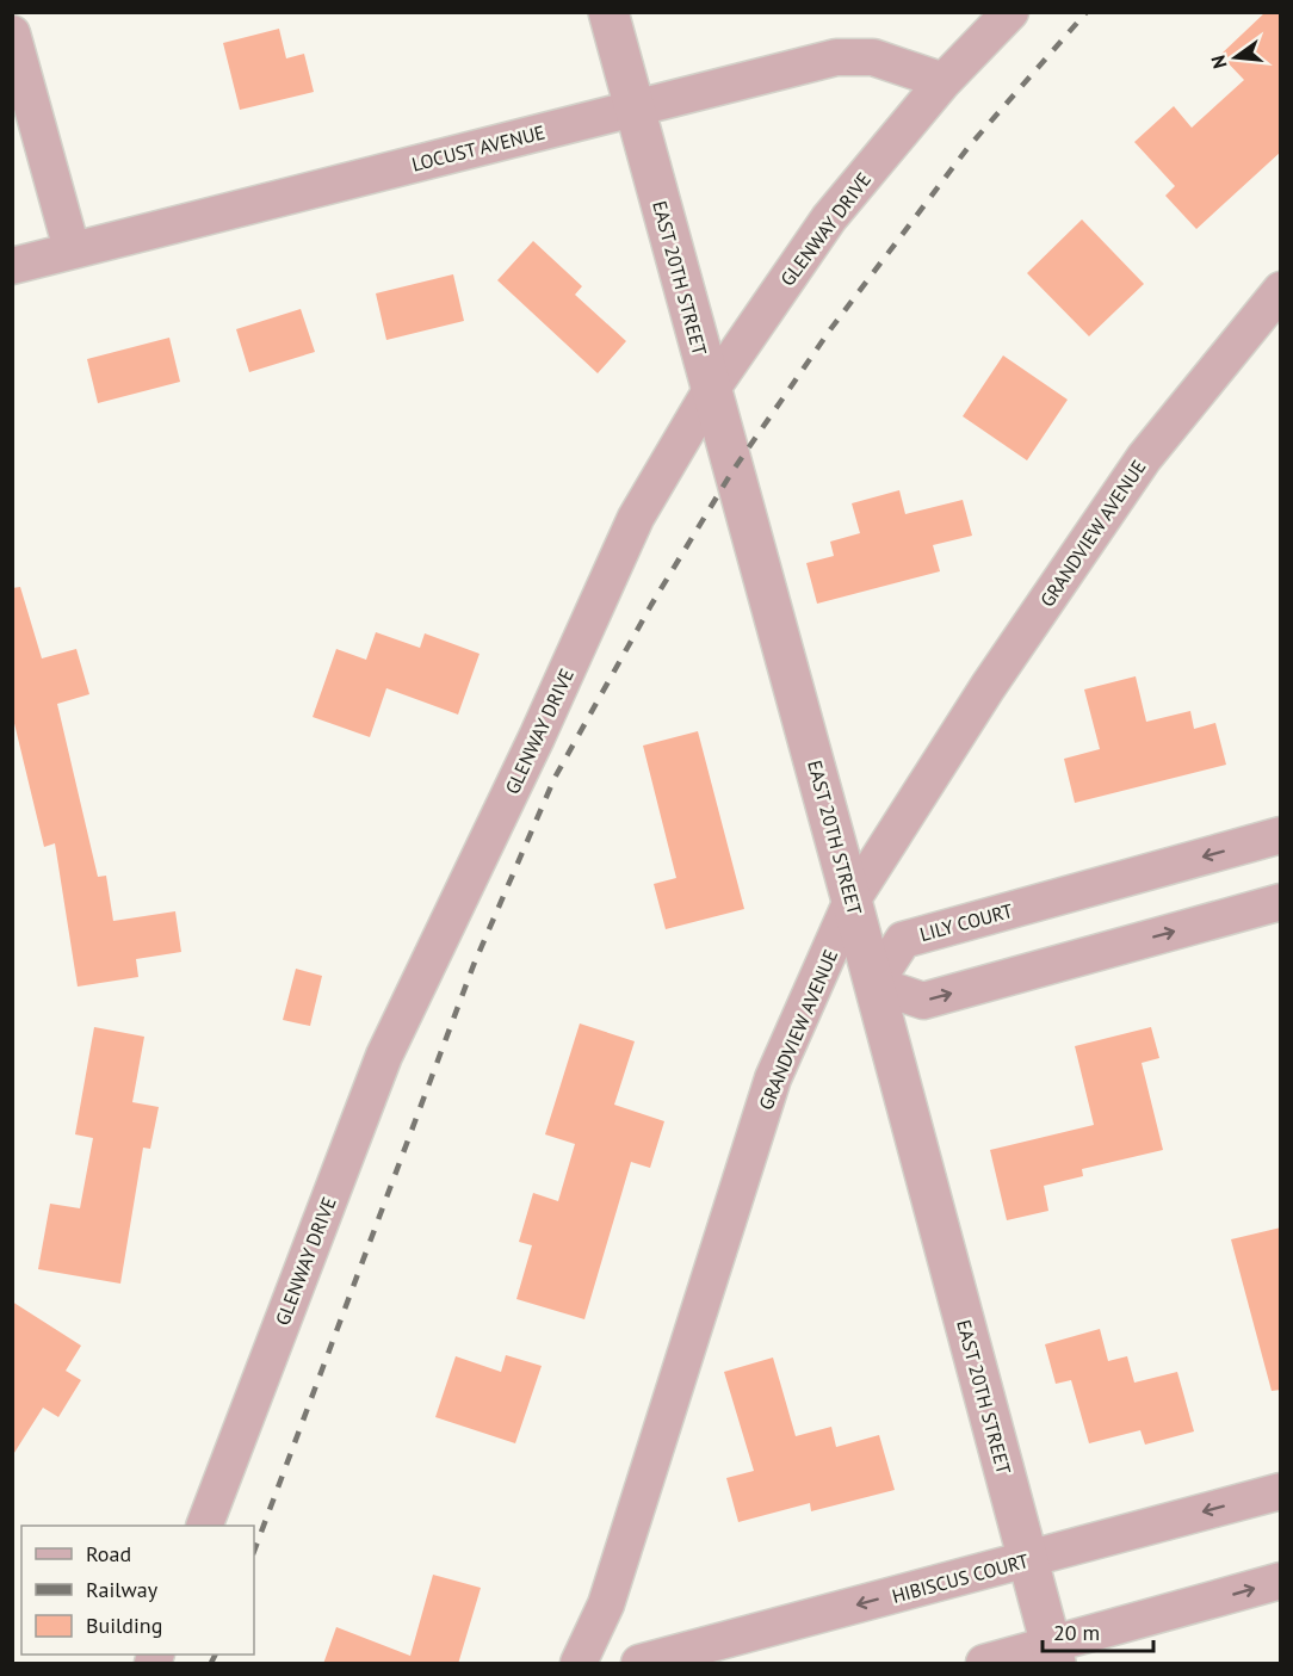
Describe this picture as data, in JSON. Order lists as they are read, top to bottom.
{
  "streets": {
    "street": [
      "LOCUST AVENUE",
      "GLENWAY DRIVE",
      "EAST 20TH STREET",
      "GRANDVIEW AVENUE",
      "LILY COURT",
      "HIBISCUS COURT"
    ]
  },
  "crossings": [
    ["LOCUST AVENUE", "GLENWAY DRIVE"],
    ["LOCUST AVENUE", "EAST 20TH STREET"],
    ["GLENWAY DRIVE", "EAST 20TH STREET"],
    ["EAST 20TH STREET", "GRANDVIEW AVENUE"],
    ["EAST 20TH STREET", "LILY COURT"],
    ["EAST 20TH STREET", "HIBISCUS COURT"]
  ],
  "legend": ["Road", "Railway", "Building"],
  "scale_bar": "20 m",
  "north": "left"
}
